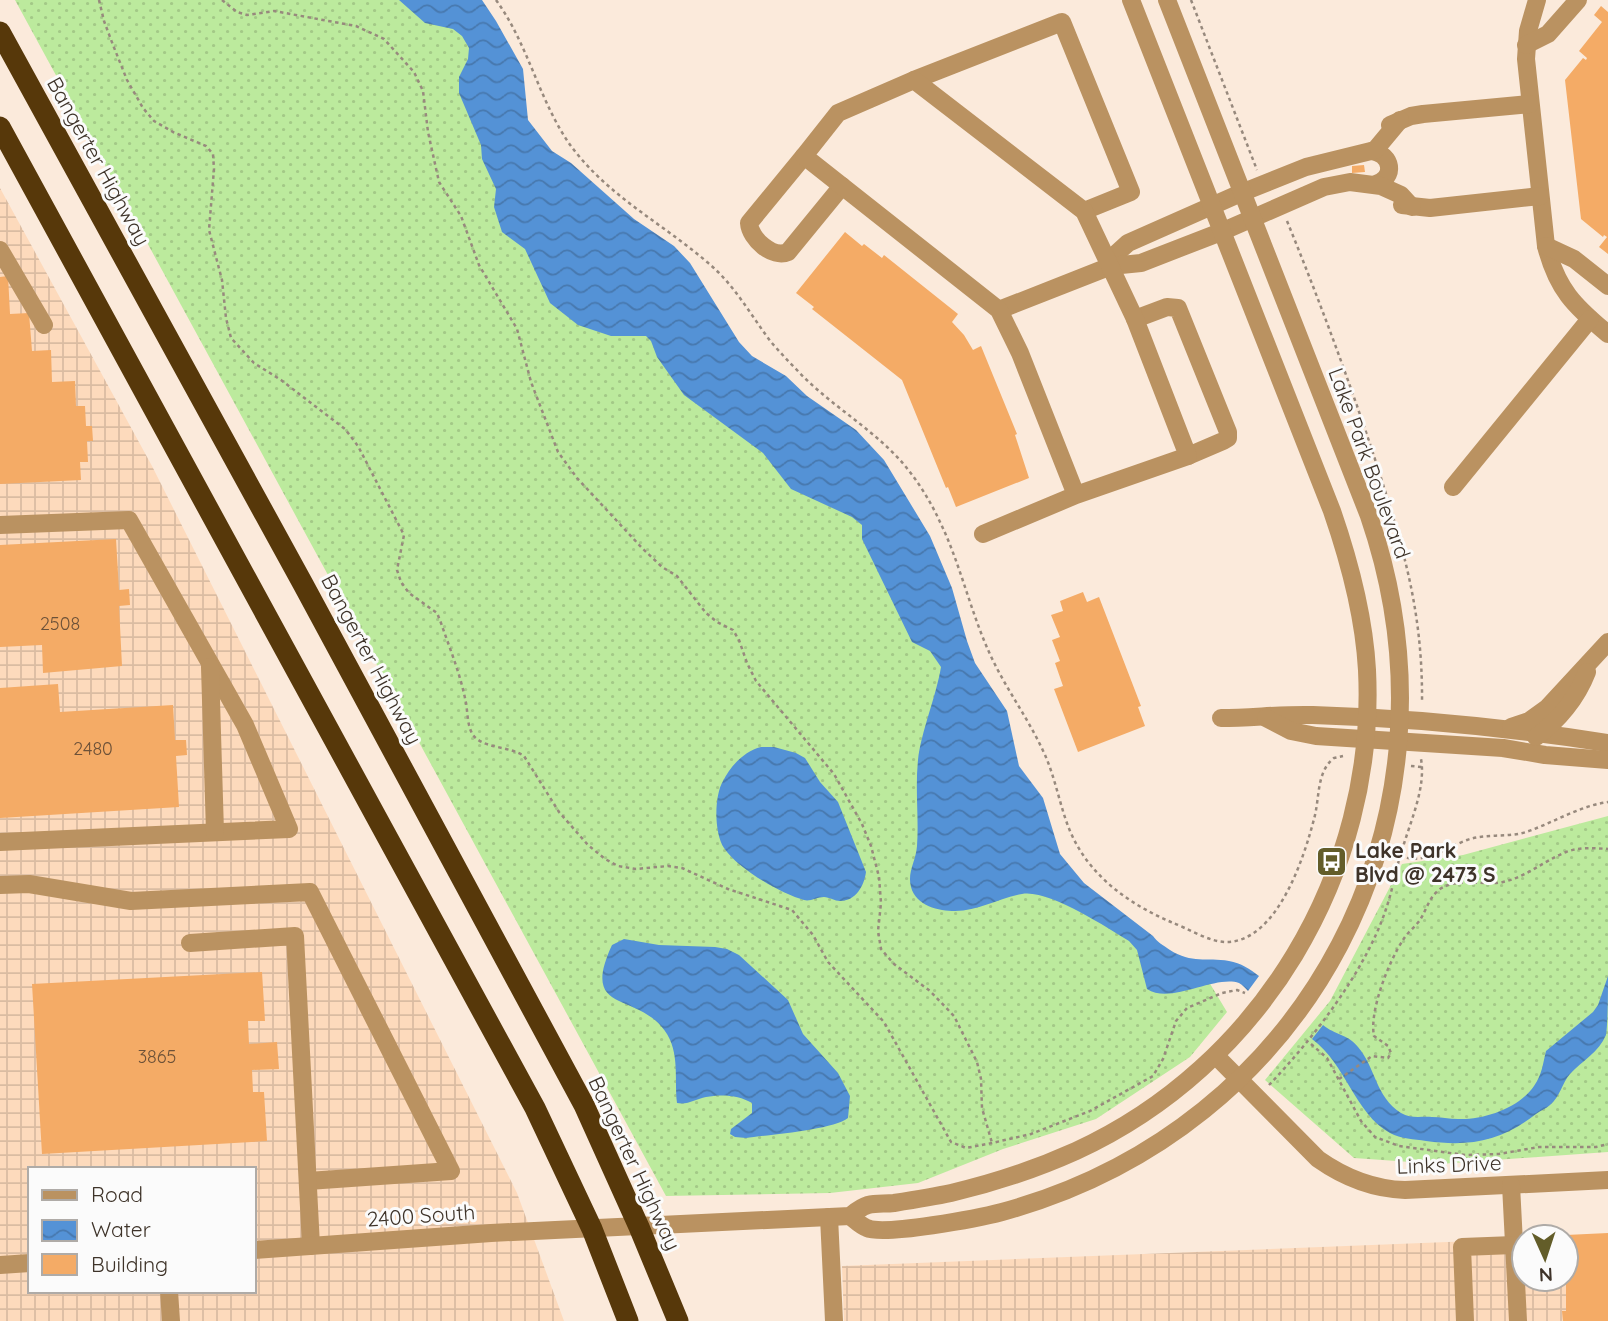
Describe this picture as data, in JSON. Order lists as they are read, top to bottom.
{
  "streets": {
    "highway": ["Bangerter Highway"],
    "street": ["Lake Park Boulevard", "Links Drive", "2400 South"]
  },
  "crossings": [
    ["Bangerter Highway", "Lake Park Boulevard"],
    ["Lake Park Boulevard", "Links Drive"],
    ["Lake Park Boulevard", "2400 South"]
  ],
  "places": {
    "bus stop": ["Lake Park Blvd @ 2473 S"]
  },
  "house_numbers": ["2508", "2480", "3865"],
  "legend": ["Road", "Water", "Building"],
  "north": "bottom"
}
